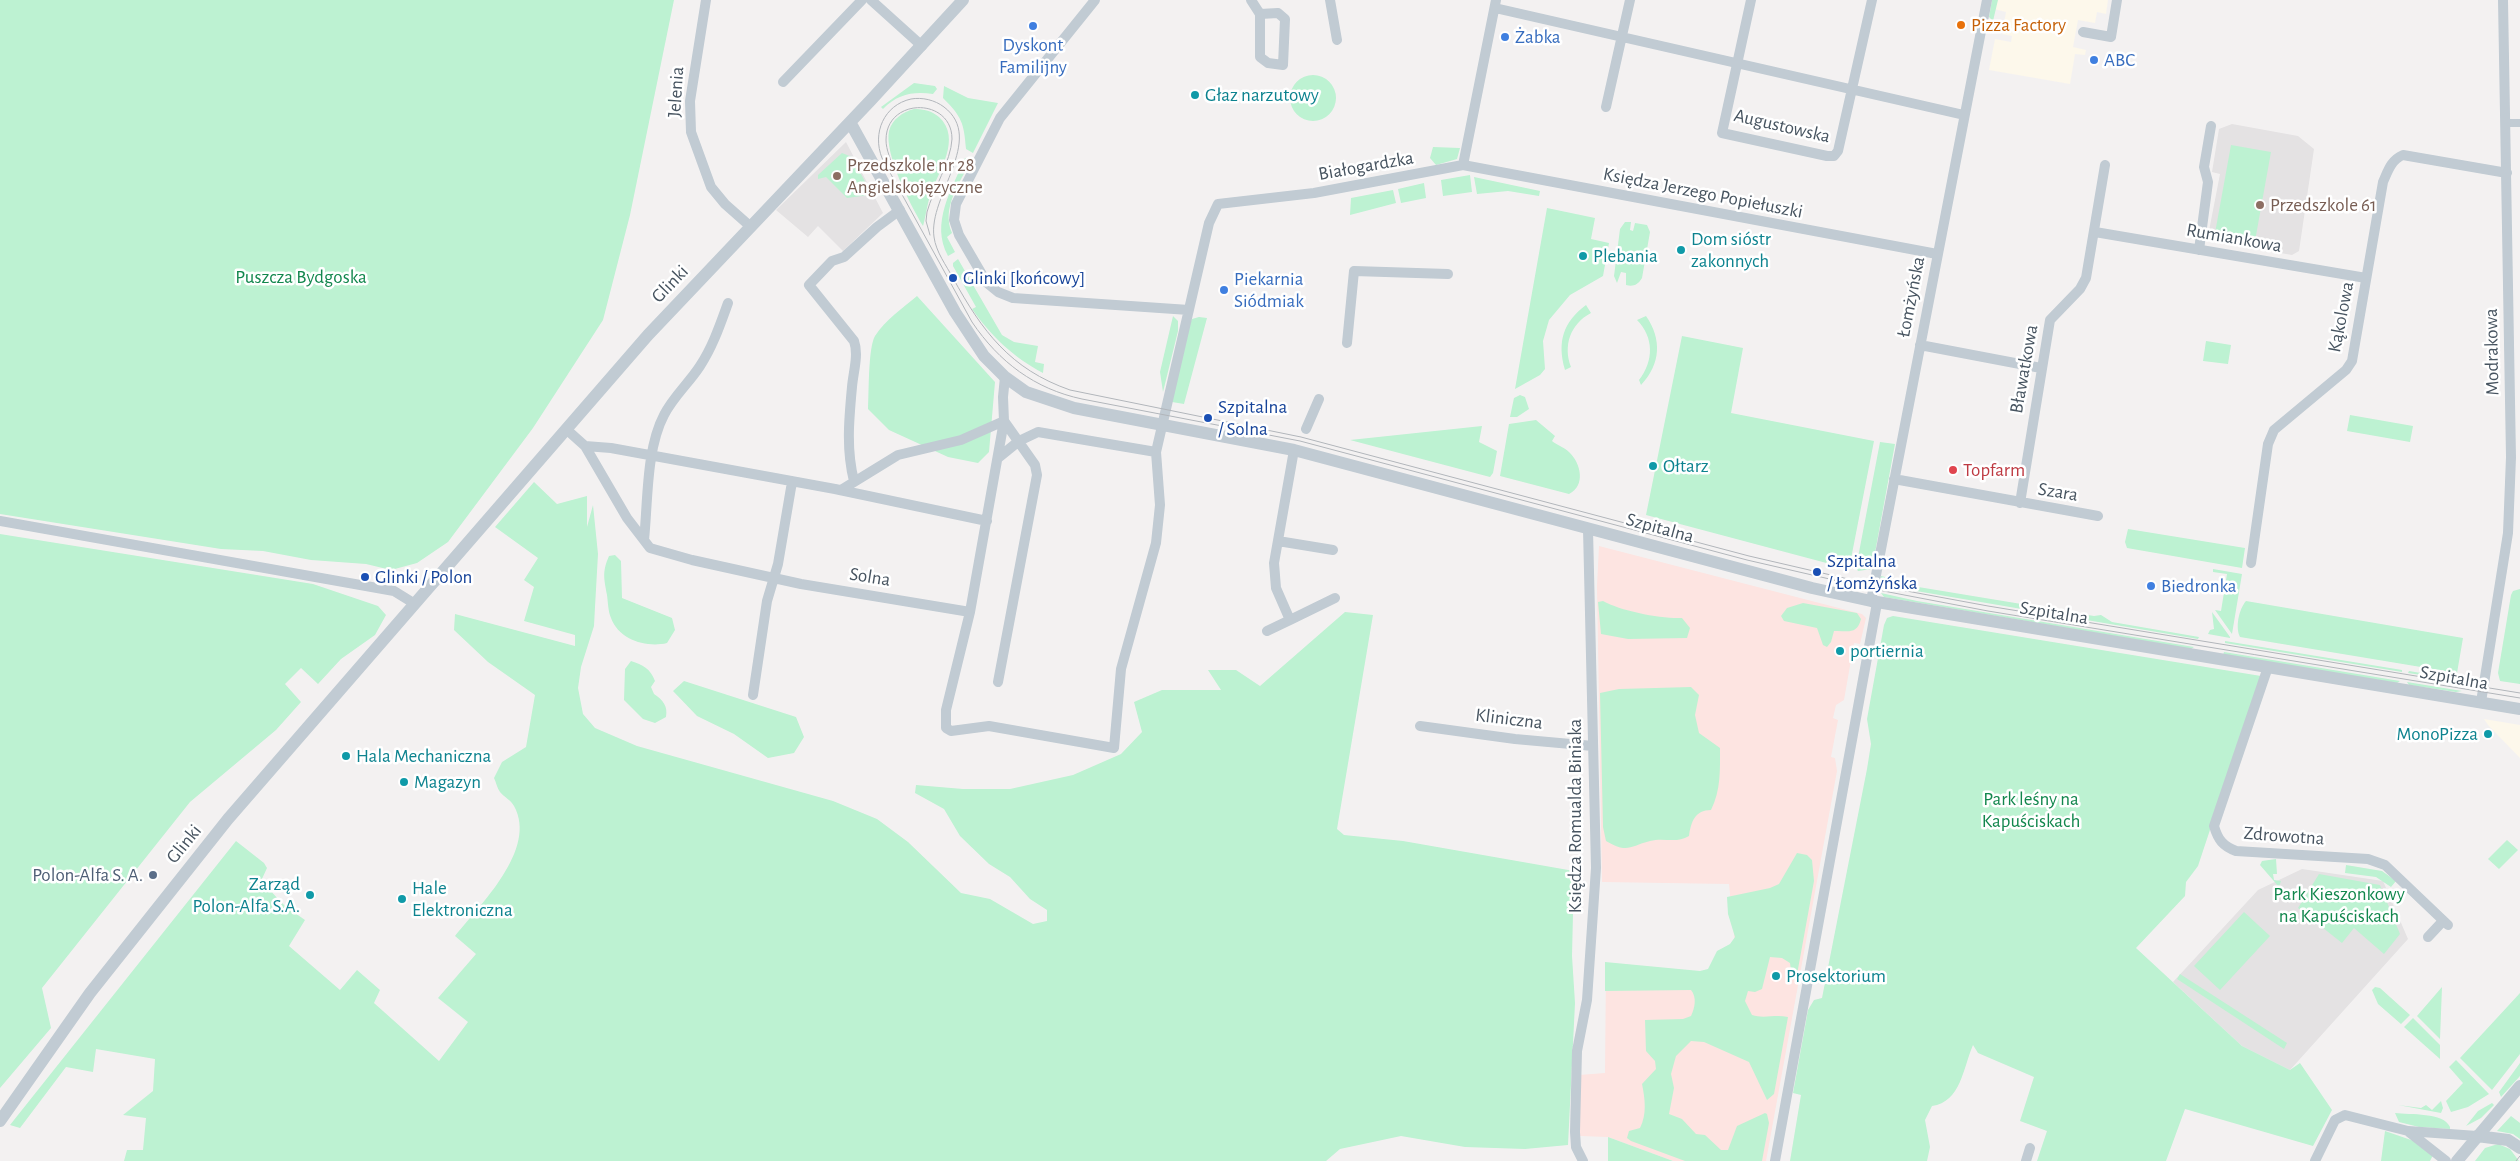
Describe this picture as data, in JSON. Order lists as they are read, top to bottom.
{
  "streets": {
    "street": [
      "Jelenia",
      "Augustowska",
      "Białogardzka",
      "Księdza Jerzego Popiełuszki",
      "Rumiankowa",
      "Glinki",
      "Łomżyńska",
      "Kąkolowa",
      "Modrakowa",
      "Bławatkowa",
      "Szara",
      "Szpitalna",
      "Solna",
      "Kliniczna",
      "Księdza Romualda Biniaka",
      "Zdrowotna"
    ]
  },
  "crossings": [
    ["Jelenia", "Glinki"],
    ["Białogardzka", "Księdza Jerzego Popiełuszki"],
    ["Białogardzka", "Szpitalna"],
    ["Białogardzka", "Solna"],
    ["Księdza Jerzego Popiełuszki", "Łomżyńska"],
    ["Rumiankowa", "Kąkolowa"],
    ["Rumiankowa", "Bławatkowa"],
    ["Glinki", "Solna"],
    ["Łomżyńska", "Szara"],
    ["Łomżyńska", "Szpitalna"],
    ["Kąkolowa", "Modrakowa"],
    ["Modrakowa", "Szpitalna"],
    ["Bławatkowa", "Szara"],
    ["Szpitalna", "Księdza Romualda Biniaka"],
    ["Szpitalna", "Zdrowotna"],
    ["Kliniczna", "Księdza Romualda Biniaka"]
  ],
  "parks": ["Puszcza Bydgoska", "Park leśny na Kapuściskach", "Park Kieszonkowy na Kapuściskach"],
  "places": [
    "Pizza Factory",
    "Dyskont Familijny",
    "Żabka",
    "ABC",
    "Głaz narzutowy",
    "Przedszkole nr 28 Angielskojęzyczne",
    "Przedszkole 61",
    "Dom sióstr zakonnych",
    "Plebania",
    "Glinki [końcowy]",
    "Piekarnia Siódmiak",
    "Szpitalna / Solna",
    "Ołtarz",
    "Topfarm",
    "Szpitalna / Łomżyńska",
    "Glinki / Polon",
    "Biedronka",
    "portiernia",
    "MonoPizza",
    "Hala Mechaniczna",
    "Magazyn",
    "Polon-Alfa S. A.",
    "Zarząd Polon-Alfa S.A.",
    "Hale Elektroniczna",
    "Prosektorium"
  ]
}
